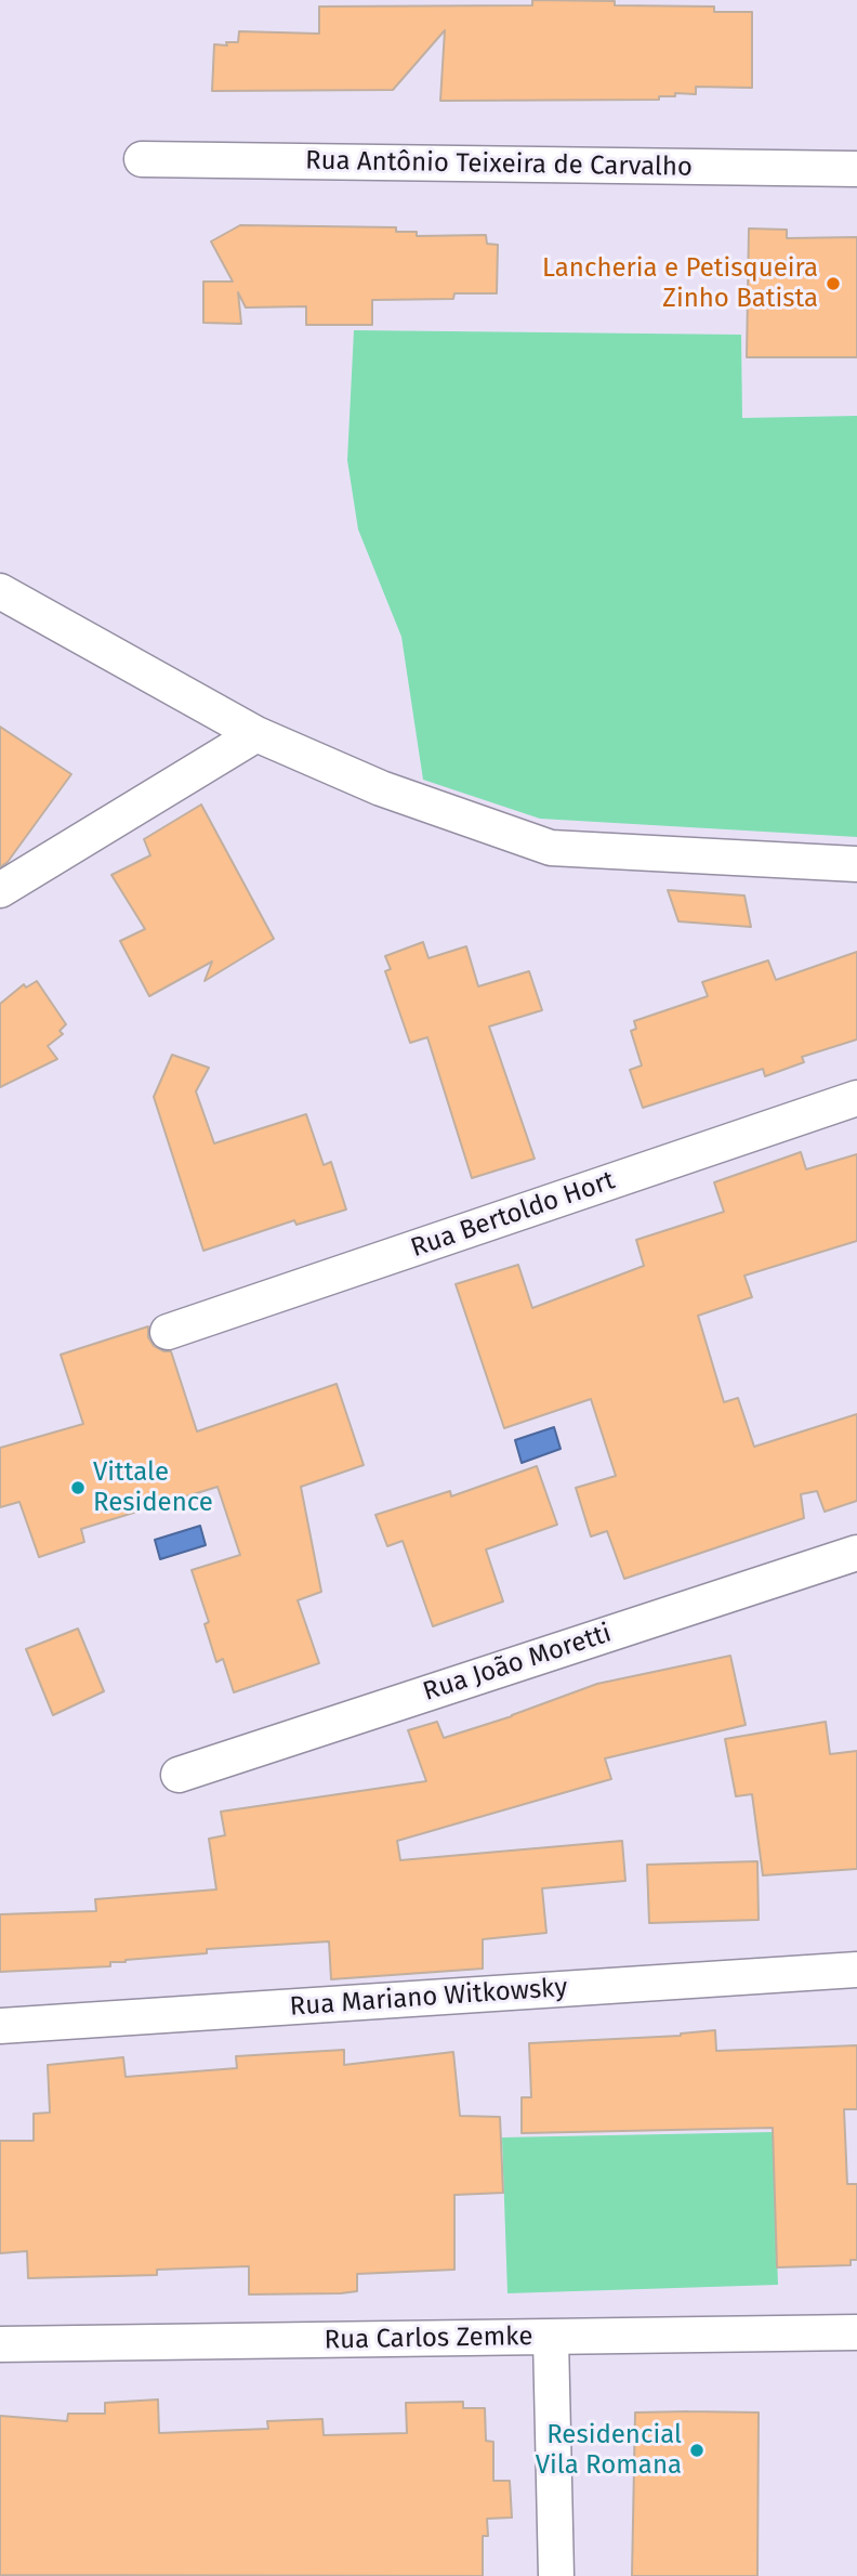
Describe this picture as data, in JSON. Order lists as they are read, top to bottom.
{
  "streets": {
    "street": [
      "Rua Antônio Teixeira de Carvalho",
      "Rua Bertoldo Hort",
      "Rua João Moretti",
      "Rua Mariano Witkowsky",
      "Rua Carlos Zemke"
    ]
  },
  "places": ["Lancheria e Petisqueira Zinho Batista", "Vittale Residence", "Residencial Vila Romana"]
}
